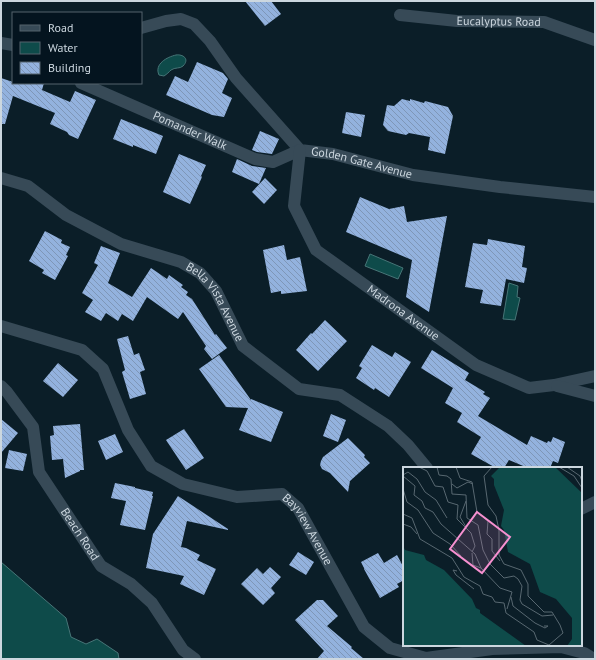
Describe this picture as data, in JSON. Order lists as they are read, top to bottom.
{
  "streets": {
    "street": [
      "Eucalyptus Road",
      "Pomander Walk",
      "Golden Gate Avenue",
      "Bella Vista Avenue",
      "Madrona Avenue",
      "Bayview Avenue",
      "Beach Road"
    ]
  },
  "crossings": [
    ["Pomander Walk", "Golden Gate Avenue"],
    ["Pomander Walk", "Madrona Avenue"],
    ["Golden Gate Avenue", "Madrona Avenue"]
  ],
  "legend": ["Road", "Water", "Building"]
}
